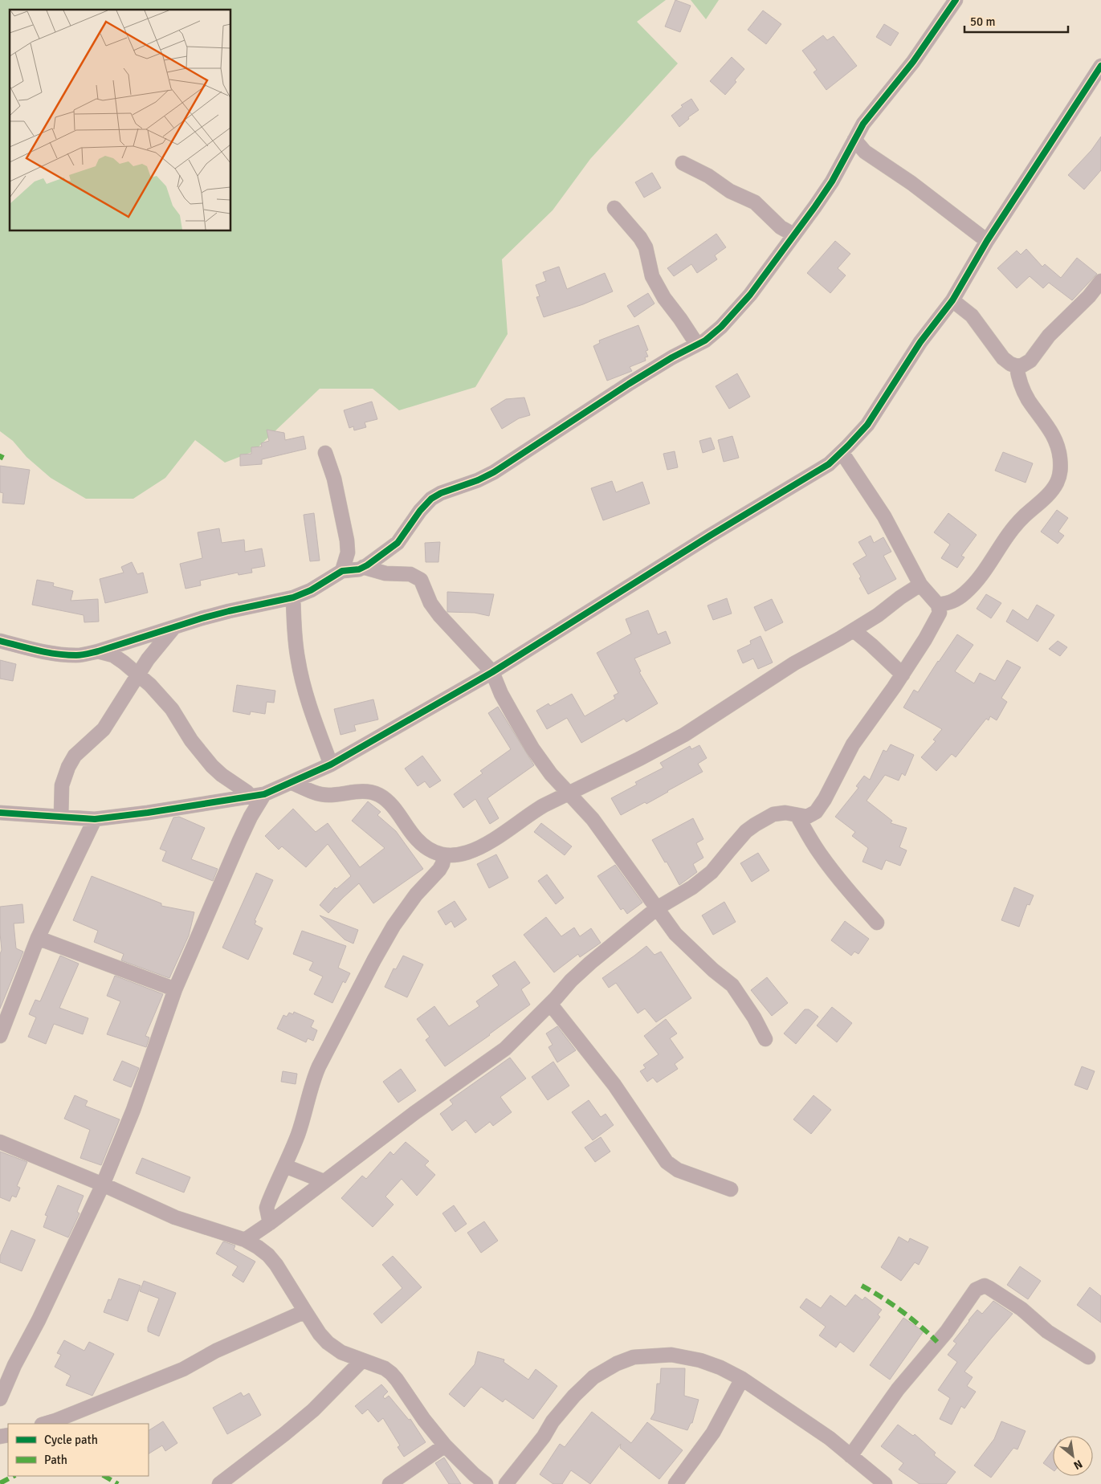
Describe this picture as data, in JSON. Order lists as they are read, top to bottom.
{
  "legend": ["Cycle path", "Path"],
  "scale_bar": "50 m",
  "north": "bottom right"
}
